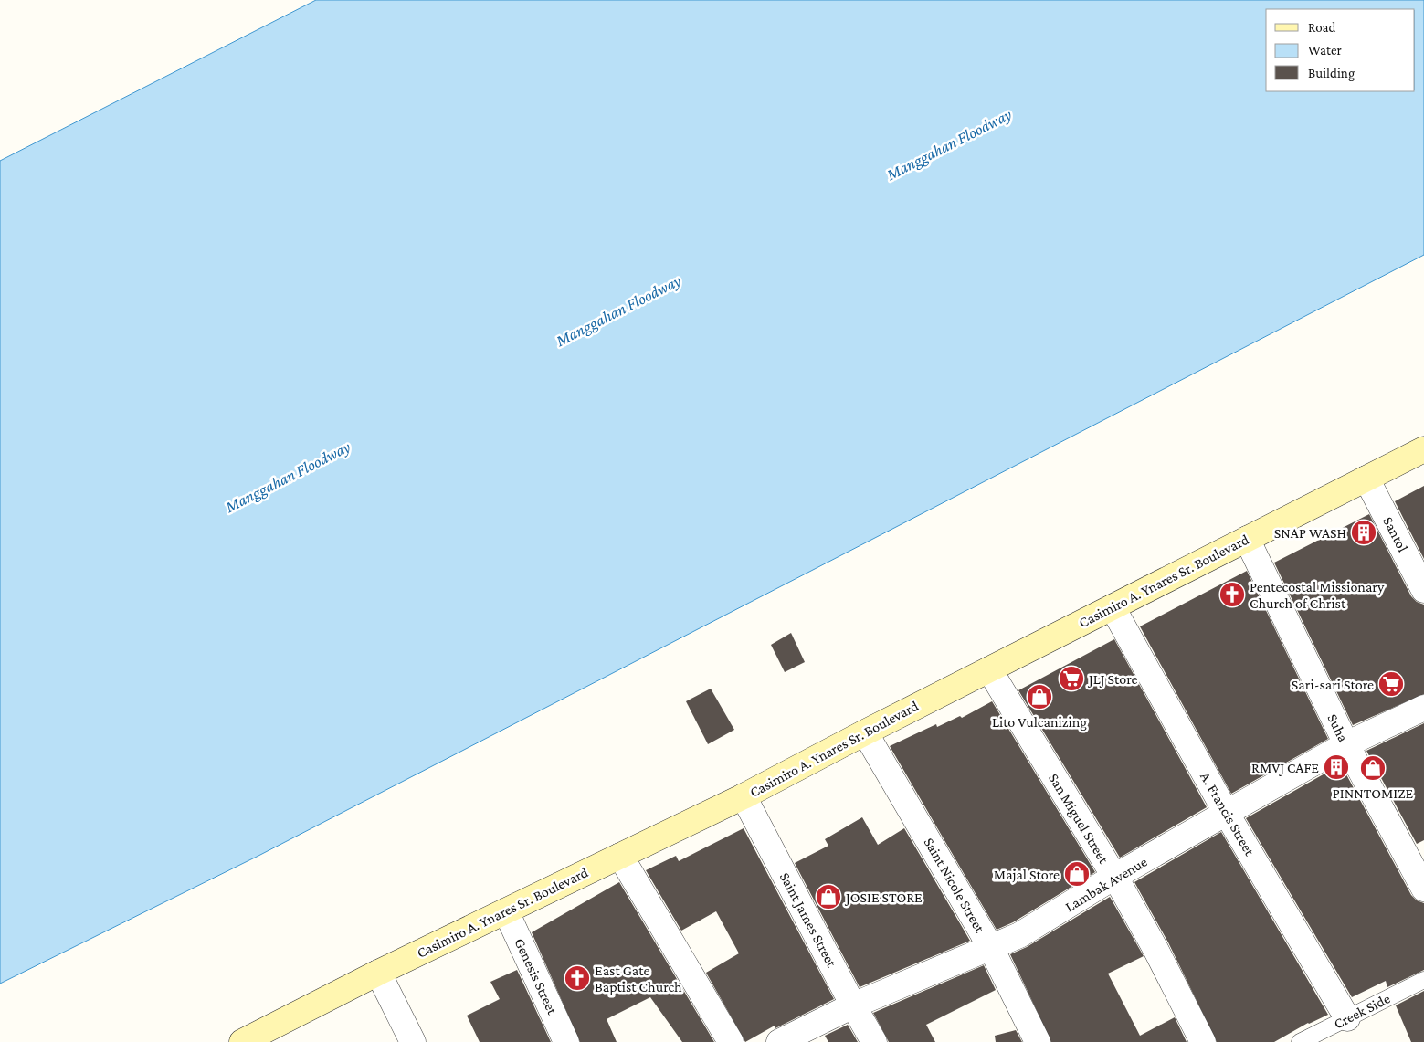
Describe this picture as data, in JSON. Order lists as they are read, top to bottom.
{
  "streets": {
    "main road": ["Casimiro A. Ynares Sr. Boulevard"],
    "street": [
      "Santol",
      "Suha",
      "A. Francis Street",
      "San Miguel Street",
      "Lambak Avenue",
      "Saint Nicole Street",
      "Saint James Street",
      "Genesis Street"
    ],
    "lane": ["Creek Side"]
  },
  "crossings": [
    ["Santol", "Casimiro A. Ynares Sr. Boulevard"],
    ["Casimiro A. Ynares Sr. Boulevard", "Suha"],
    ["Casimiro A. Ynares Sr. Boulevard", "A. Francis Street"],
    ["Casimiro A. Ynares Sr. Boulevard", "San Miguel Street"],
    ["Casimiro A. Ynares Sr. Boulevard", "Saint Nicole Street"],
    ["Casimiro A. Ynares Sr. Boulevard", "Saint James Street"],
    ["Casimiro A. Ynares Sr. Boulevard", "Genesis Street"],
    ["Suha", "Lambak Avenue"],
    ["A. Francis Street", "Lambak Avenue"],
    ["A. Francis Street", "Creek Side"],
    ["San Miguel Street", "Lambak Avenue"],
    ["Lambak Avenue", "Saint Nicole Street"],
    ["Lambak Avenue", "Saint James Street"]
  ],
  "water": ["Manggahan Floodway"],
  "places": {
    "building": ["SNAP WASH", "RMVJ CAFE"],
    "church": ["Pentecostal Missionary Church of Christ", "East Gate Baptist Church"],
    "supermarket": ["JLJ Store", "Sari-sari Store"],
    "shop": [
      "Lito Vulcanizing",
      "PINNTOMIZE",
      "Majal Store",
      "JOSIE STORE"
    ]
  },
  "legend": ["Road", "Water", "Building"]
}
